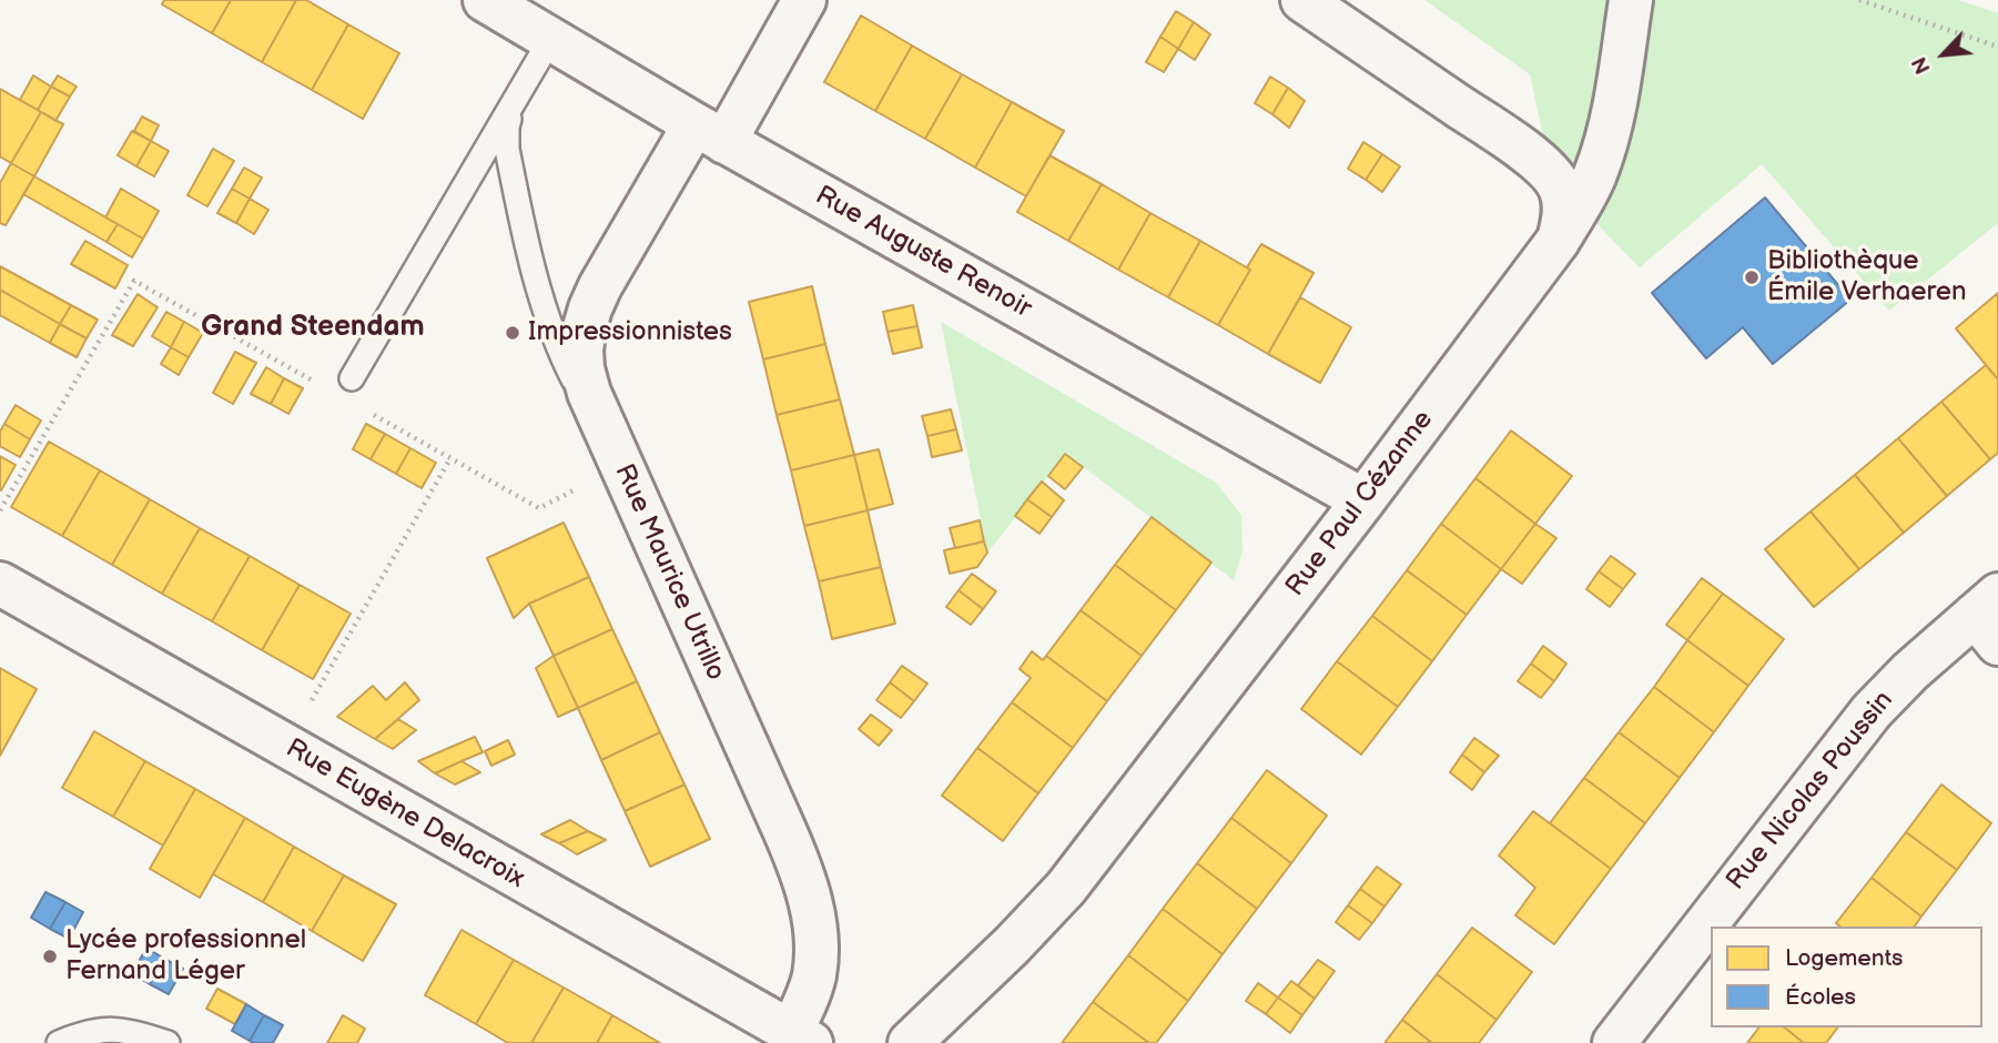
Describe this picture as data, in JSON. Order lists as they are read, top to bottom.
{
  "streets": {
    "street": [
      "Rue Auguste Renoir",
      "Rue Paul Cézanne",
      "Rue Maurice Utrillo",
      "Rue Nicolas Poussin",
      "Rue Eugène Delacroix"
    ]
  },
  "crossings": [
    ["Rue Auguste Renoir", "Rue Paul Cézanne"],
    ["Rue Auguste Renoir", "Rue Maurice Utrillo"],
    ["Rue Maurice Utrillo", "Rue Eugène Delacroix"]
  ],
  "districts": ["Grand Steendam"],
  "places": ["Bibliothèque Émile Verhaeren", "Impressionnistes", "Lycée professionnel Fernand Léger"],
  "legend": ["Logements", "Écoles"],
  "north": "bottom left"
}
